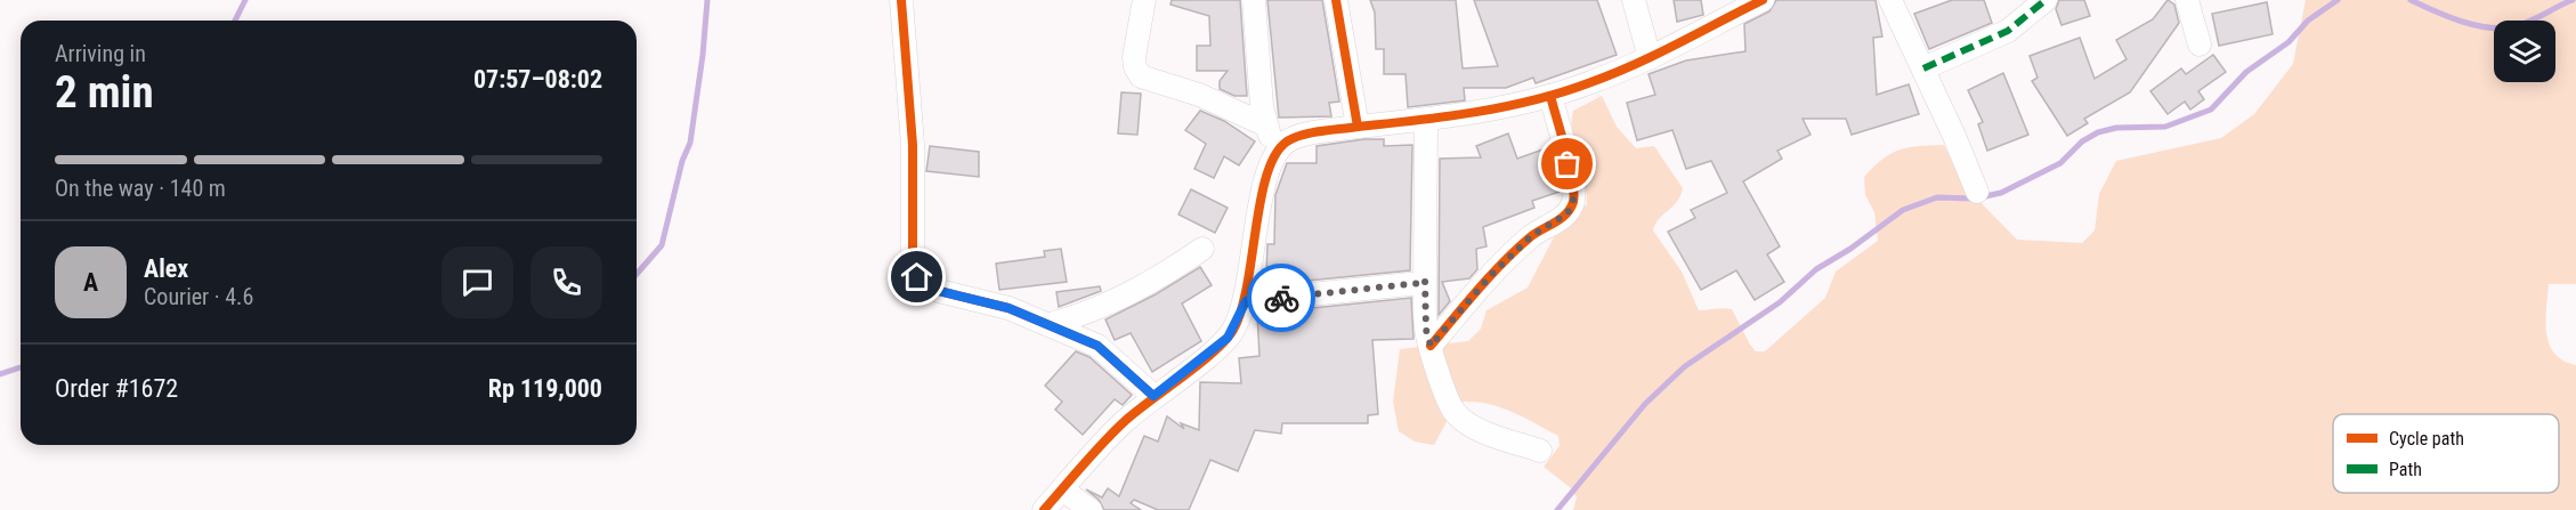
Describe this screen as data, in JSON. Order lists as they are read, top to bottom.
{
  "legend": ["Cycle path", "Path"],
  "page": {
    "heading": ["2 min", "Arriving in", "07:57–08:02"],
    "panel": [
      "Alex",
      "Courier · 4.6",
      "Order #1672",
      "Rp 119,000"
    ],
    "bar": "On the way · 140 m",
    "round": "A"
  }
}
